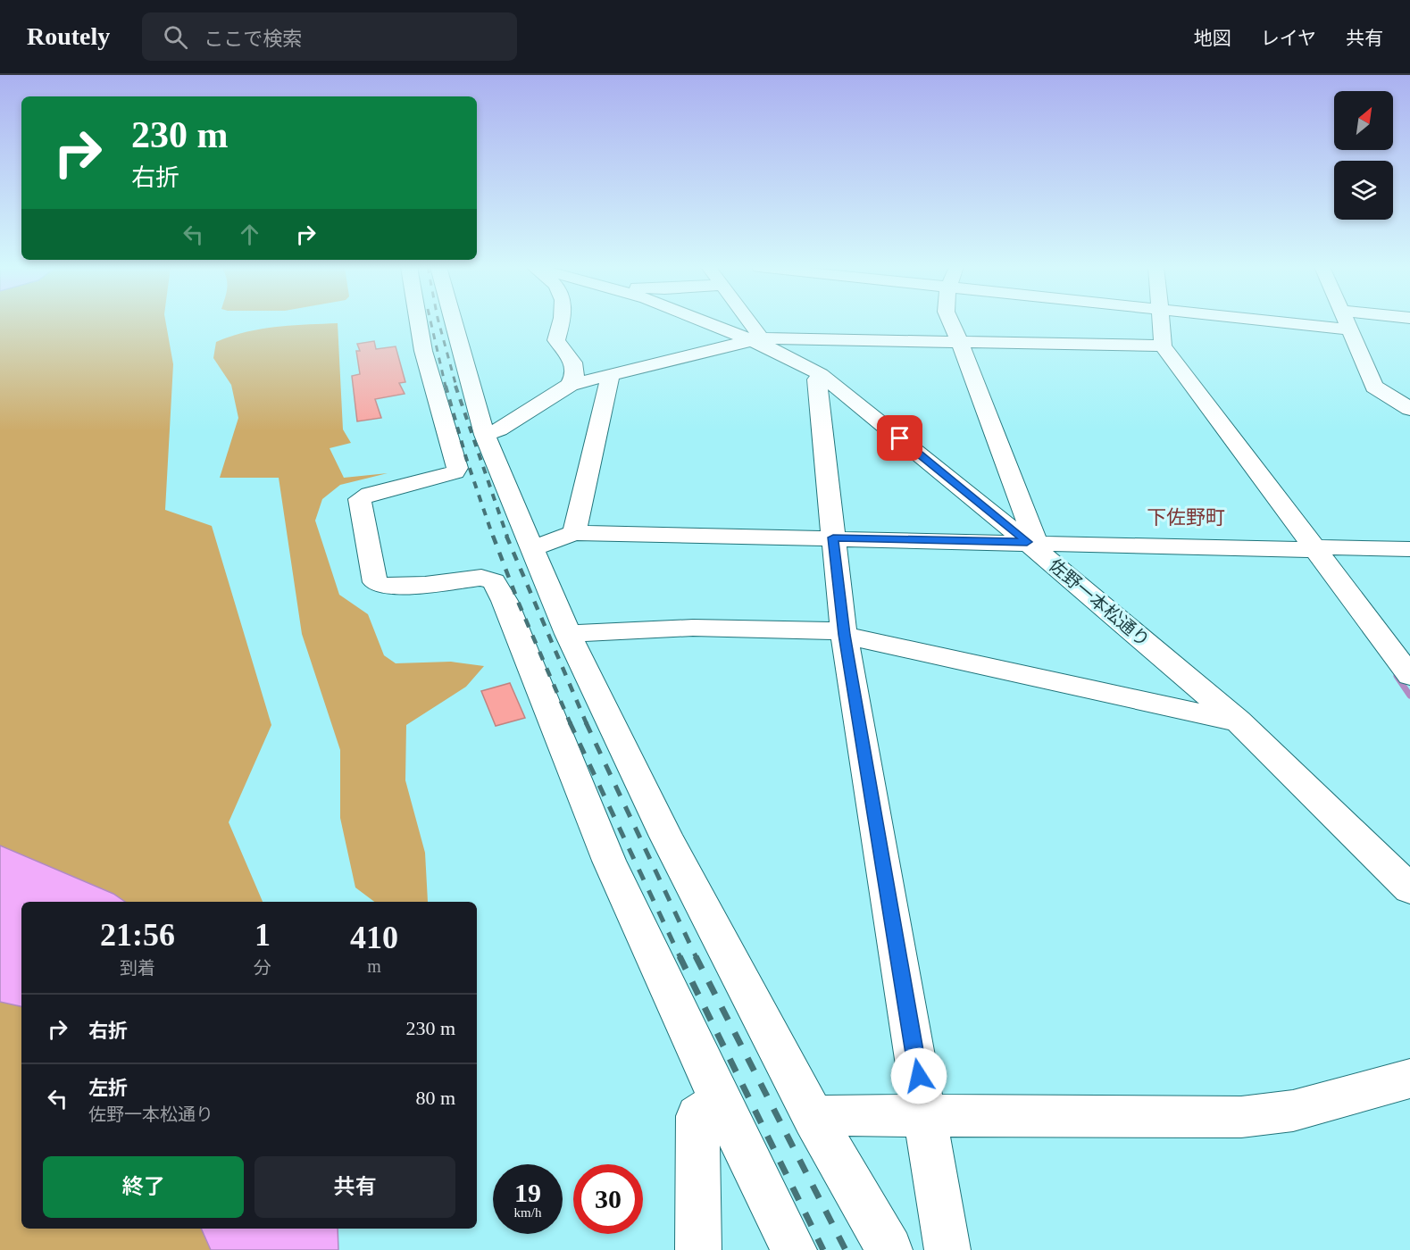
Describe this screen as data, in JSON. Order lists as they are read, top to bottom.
{
  "streets": {
    "street": ["佐野一本松通り"]
  },
  "districts": ["下佐野町"],
  "north": "top right",
  "page": {
    "header": "Routely",
    "search": "ここで検索",
    "nav": ["地図", "レイヤ", "共有"],
    "turn": ["230 m", "右折"],
    "eta": [
      "21:56",
      "到着",
      "1",
      "分",
      "410",
      "m"
    ],
    "list": [
      {
        "name": "右折",
        "value": "230 m"
      },
      {
        "name": "左折",
        "note": "佐野一本松通り",
        "value": "80 m"
      }
    ],
    "buttons": ["終了", "共有"],
    "speed": "19 km/h",
    "limit": "30"
  }
}
